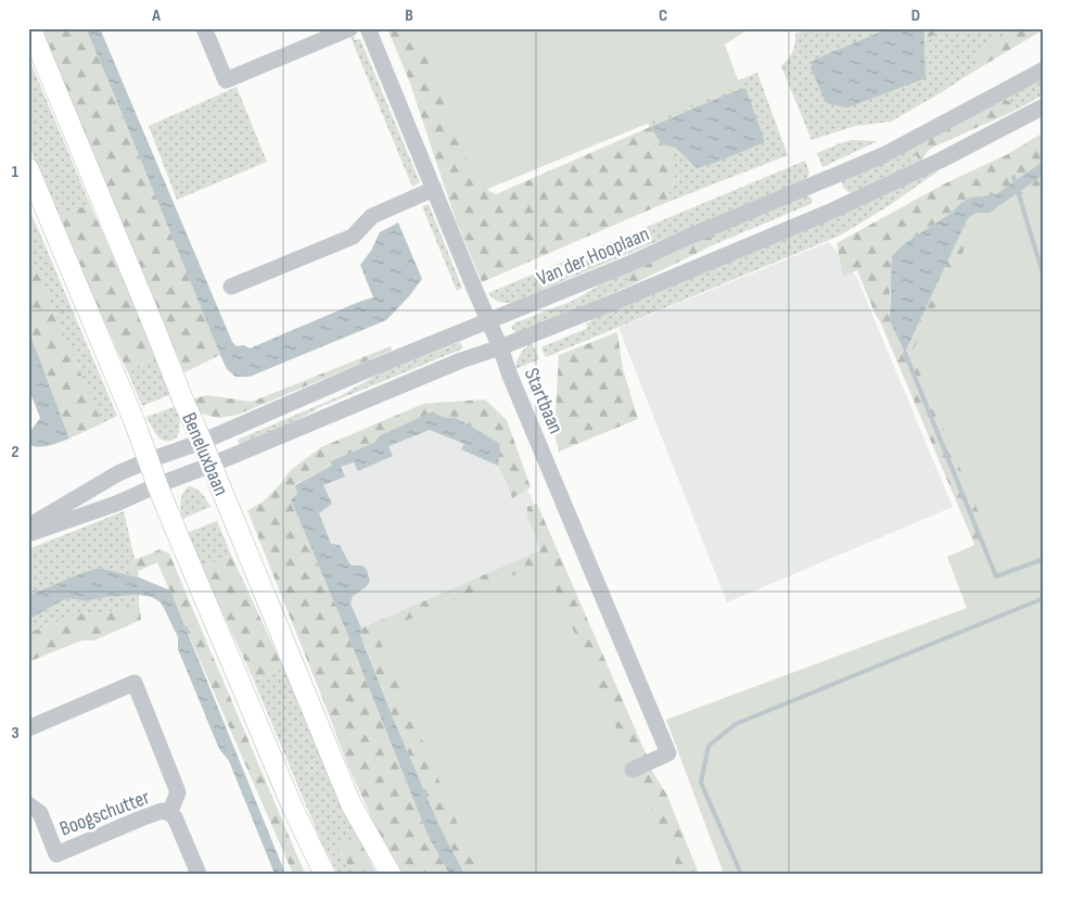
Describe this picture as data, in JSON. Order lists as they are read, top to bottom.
{
  "streets": {
    "main road": ["Beneluxbaan"],
    "street": ["Van der Hooplaan", "Startbaan", "Boogschutter"]
  },
  "crossings": [
    ["Van der Hooplaan", "Startbaan"],
    ["Van der Hooplaan", "Beneluxbaan"]
  ],
  "grid": {
    "columns": [
      "A",
      "B",
      "C",
      "D"
    ],
    "rows": ["1", "2", "3"]
  }
}
